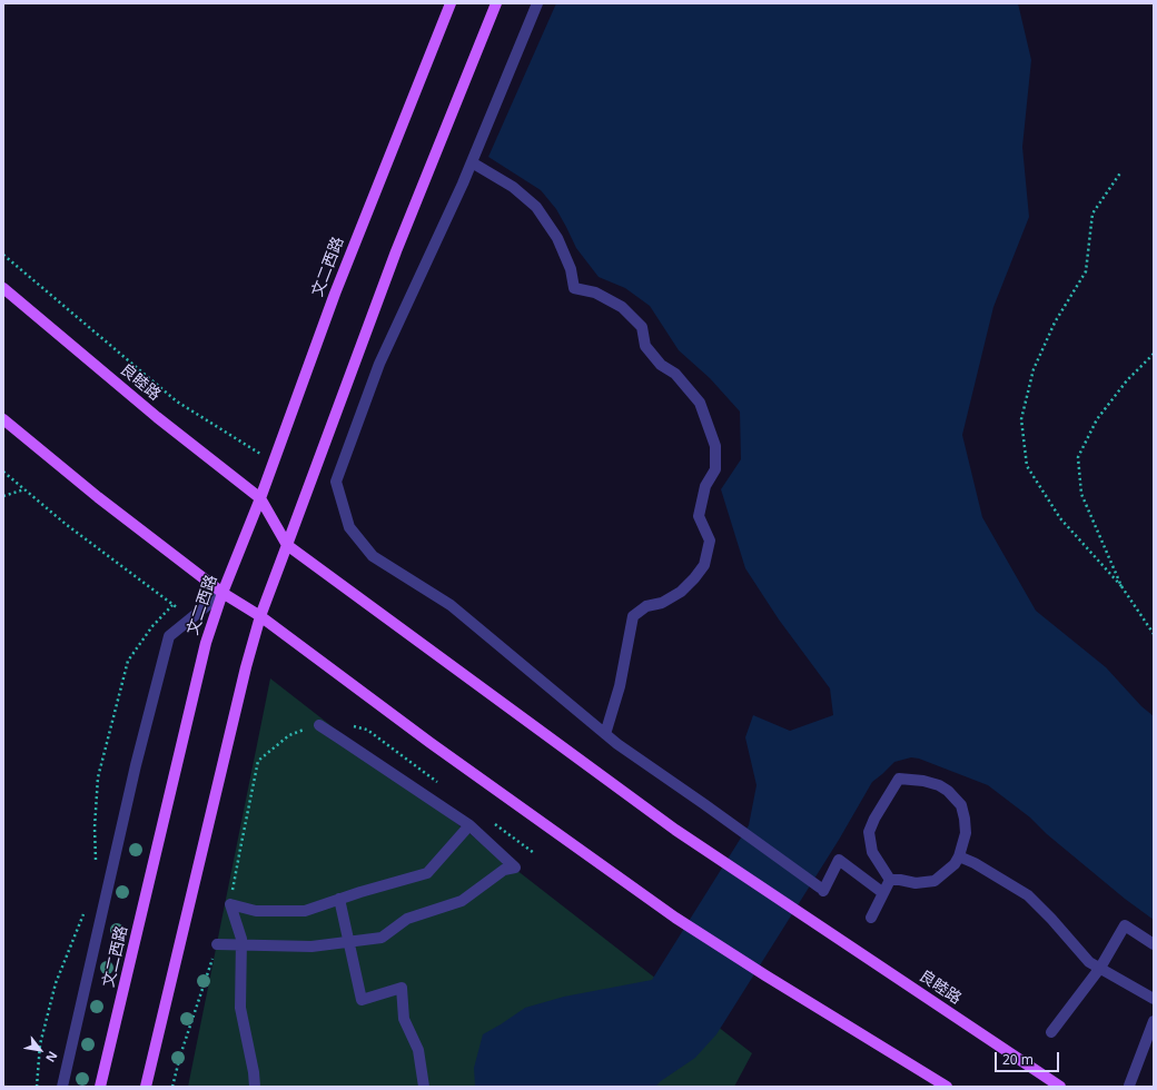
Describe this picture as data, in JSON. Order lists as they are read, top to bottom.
{
  "streets": {
    "main road": ["文二西路", "良睦路"]
  },
  "crossings": [
    ["文二西路", "良睦路"]
  ],
  "scale_bar": "20 m",
  "north": "bottom right"
}
